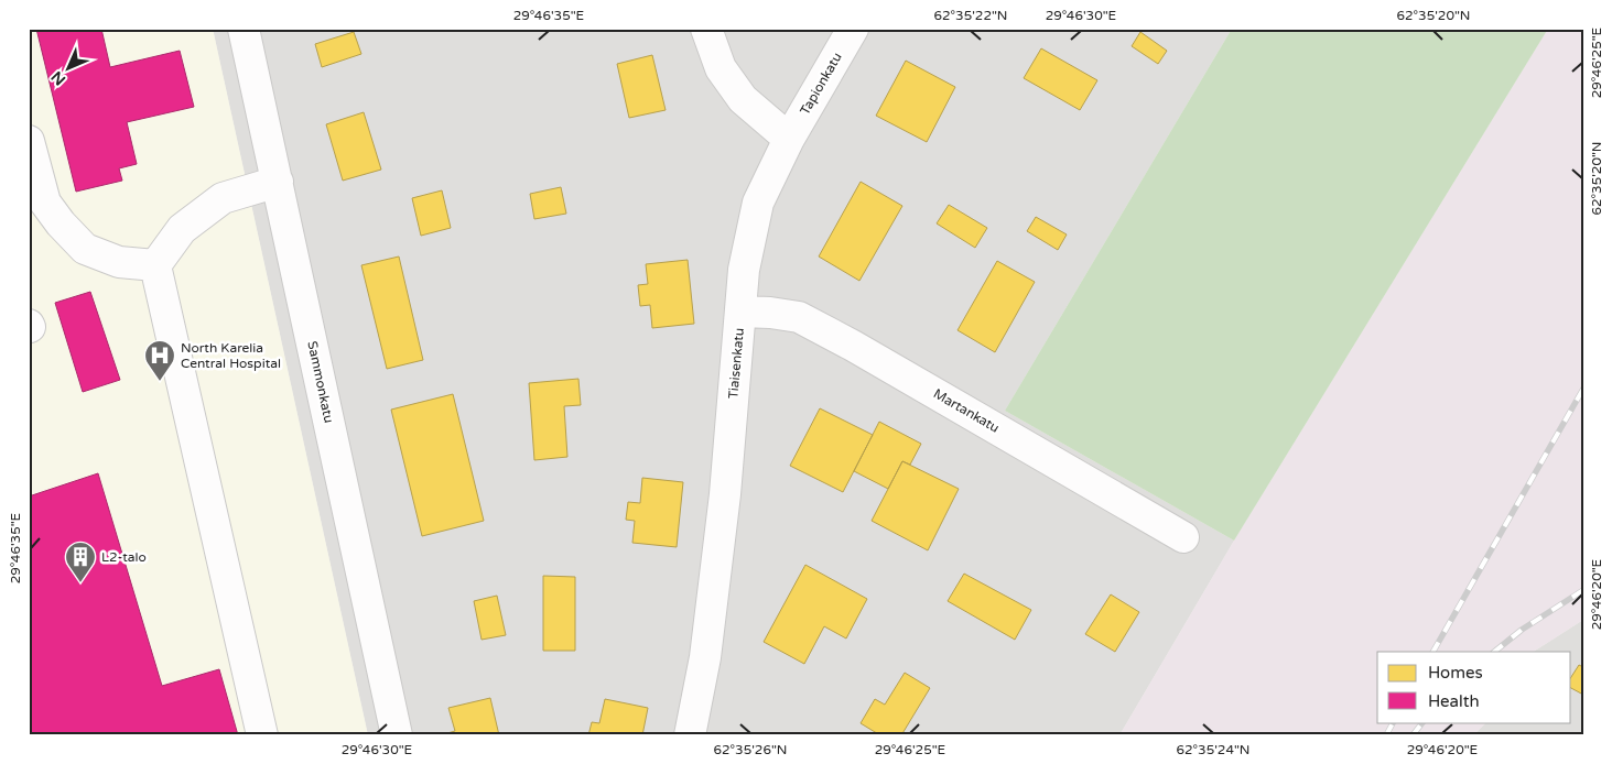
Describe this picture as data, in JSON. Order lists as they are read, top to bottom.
{
  "streets": {
    "street": [
      "Tapionkatu",
      "Tiaisenkatu",
      "Sammonkatu",
      "Martankatu"
    ]
  },
  "crossings": [
    ["Tapionkatu", "Tiaisenkatu"],
    ["Tiaisenkatu", "Martankatu"]
  ],
  "places": {
    "hospital": ["North Karelia Central Hospital"],
    "building": ["L2-talo"]
  },
  "legend": ["Homes", "Health"],
  "north": "bottom left",
  "coordinates": [
    "29°46'35\"E",
    "62°35'22\"N",
    "29°46'30\"E",
    "62°35'20\"N",
    "29°46'25\"E",
    "29°46'20\"E",
    "62°35'26\"N",
    "62°35'24\"N"
  ]
}
